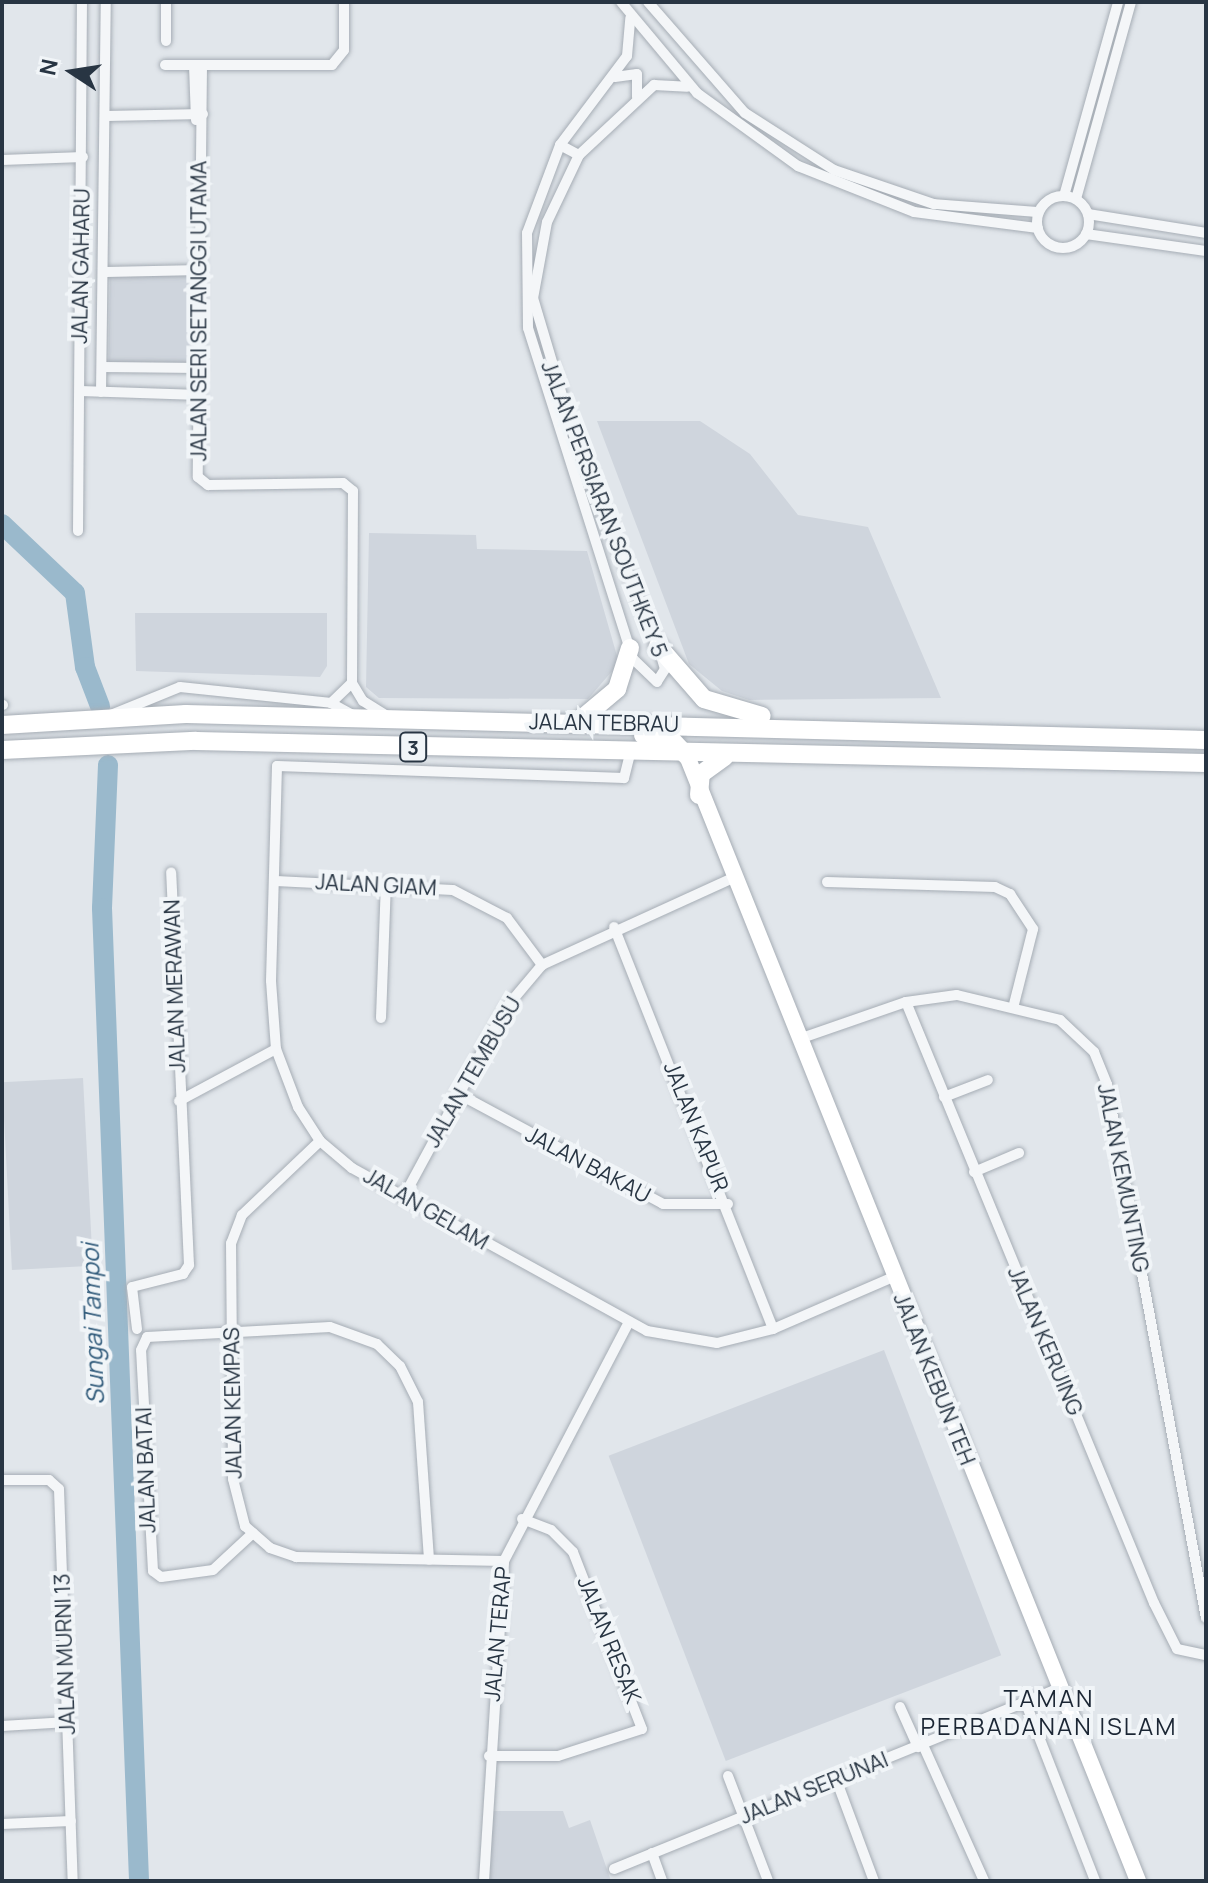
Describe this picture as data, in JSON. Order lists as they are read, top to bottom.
{
  "streets": {
    "highway": ["JALAN TEBRAU", "3"],
    "main road": ["JALAN KEBUN TEH"],
    "street": [
      "JALAN GAHARU",
      "JALAN SERI SETANGGI UTAMA",
      "JALAN PERSIARAN SOUTHKEY 5",
      "JALAN GIAM",
      "JALAN MERAWAN",
      "JALAN TEMBUSU",
      "JALAN KAPUR",
      "JALAN BAKAU",
      "JALAN KEMUNTING",
      "JALAN GELAM",
      "JALAN KERUING",
      "JALAN KEMPAS",
      "JALAN BATAI",
      "JALAN TERAP",
      "JALAN RESAK",
      "JALAN MURNI 13",
      "JALAN SERUNAI"
    ]
  },
  "crossings": [
    ["JALAN TEBRAU", "JALAN GELAM"],
    ["JALAN TEBRAU", "JALAN KEBUN TEH"],
    ["JALAN GIAM", "JALAN TEMBUSU"],
    ["JALAN GIAM", "JALAN GELAM"],
    ["JALAN MERAWAN", "JALAN GELAM"],
    ["JALAN TEMBUSU", "JALAN KAPUR"],
    ["JALAN TEMBUSU", "JALAN BAKAU"],
    ["JALAN TEMBUSU", "JALAN GELAM"],
    ["JALAN TEMBUSU", "JALAN KEBUN TEH"],
    ["JALAN KAPUR", "JALAN BAKAU"],
    ["JALAN KAPUR", "JALAN GELAM"],
    ["JALAN KEMUNTING", "JALAN KERUING"],
    ["JALAN KEMUNTING", "JALAN KEBUN TEH"],
    ["JALAN GELAM", "JALAN KEBUN TEH"],
    ["JALAN GELAM", "JALAN KEMPAS"],
    ["JALAN GELAM", "JALAN TERAP"],
    ["JALAN KEBUN TEH", "JALAN SERUNAI"],
    ["JALAN KEMPAS", "JALAN BATAI"],
    ["JALAN TERAP", "JALAN RESAK"]
  ],
  "districts": ["TAMAN PERBADANAN ISLAM"],
  "water": ["Sungai Tampoi"],
  "north": "left"
}
